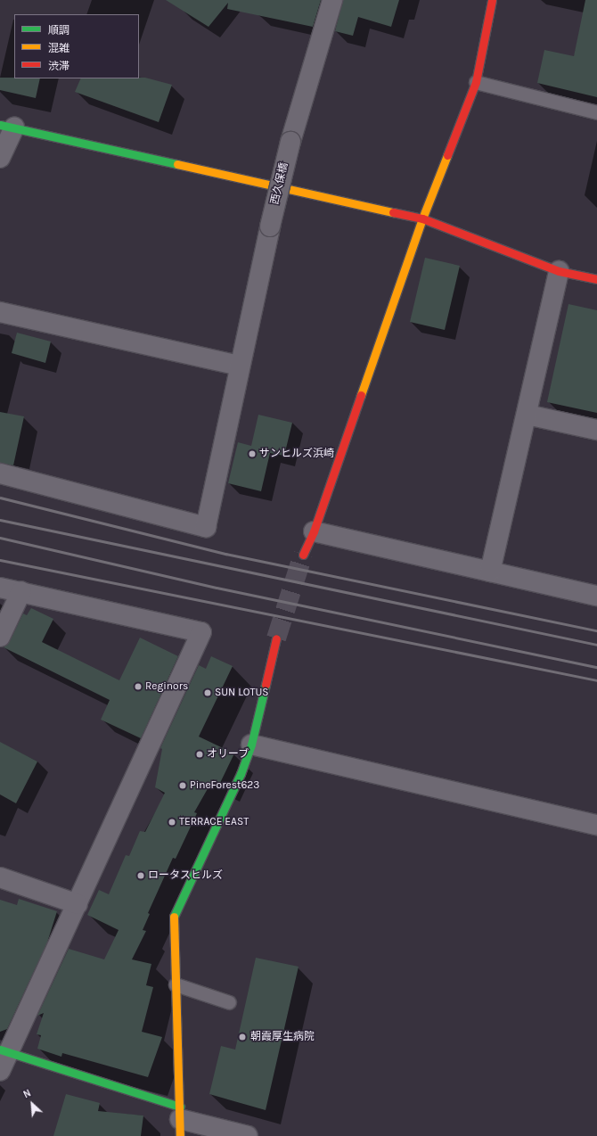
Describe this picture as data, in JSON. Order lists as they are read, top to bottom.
{
  "streets": {
    "street": ["西久保橋"]
  },
  "places": [
    "サンヒルズ浜崎",
    "Reginors",
    "SUN LOTUS",
    "オリーブ",
    "PineForest623",
    "TERRACE EAST",
    "ロータスヒルズ",
    "朝霞厚生病院"
  ],
  "legend": ["順調", "混雑", "渋滞"],
  "north": "top left"
}
